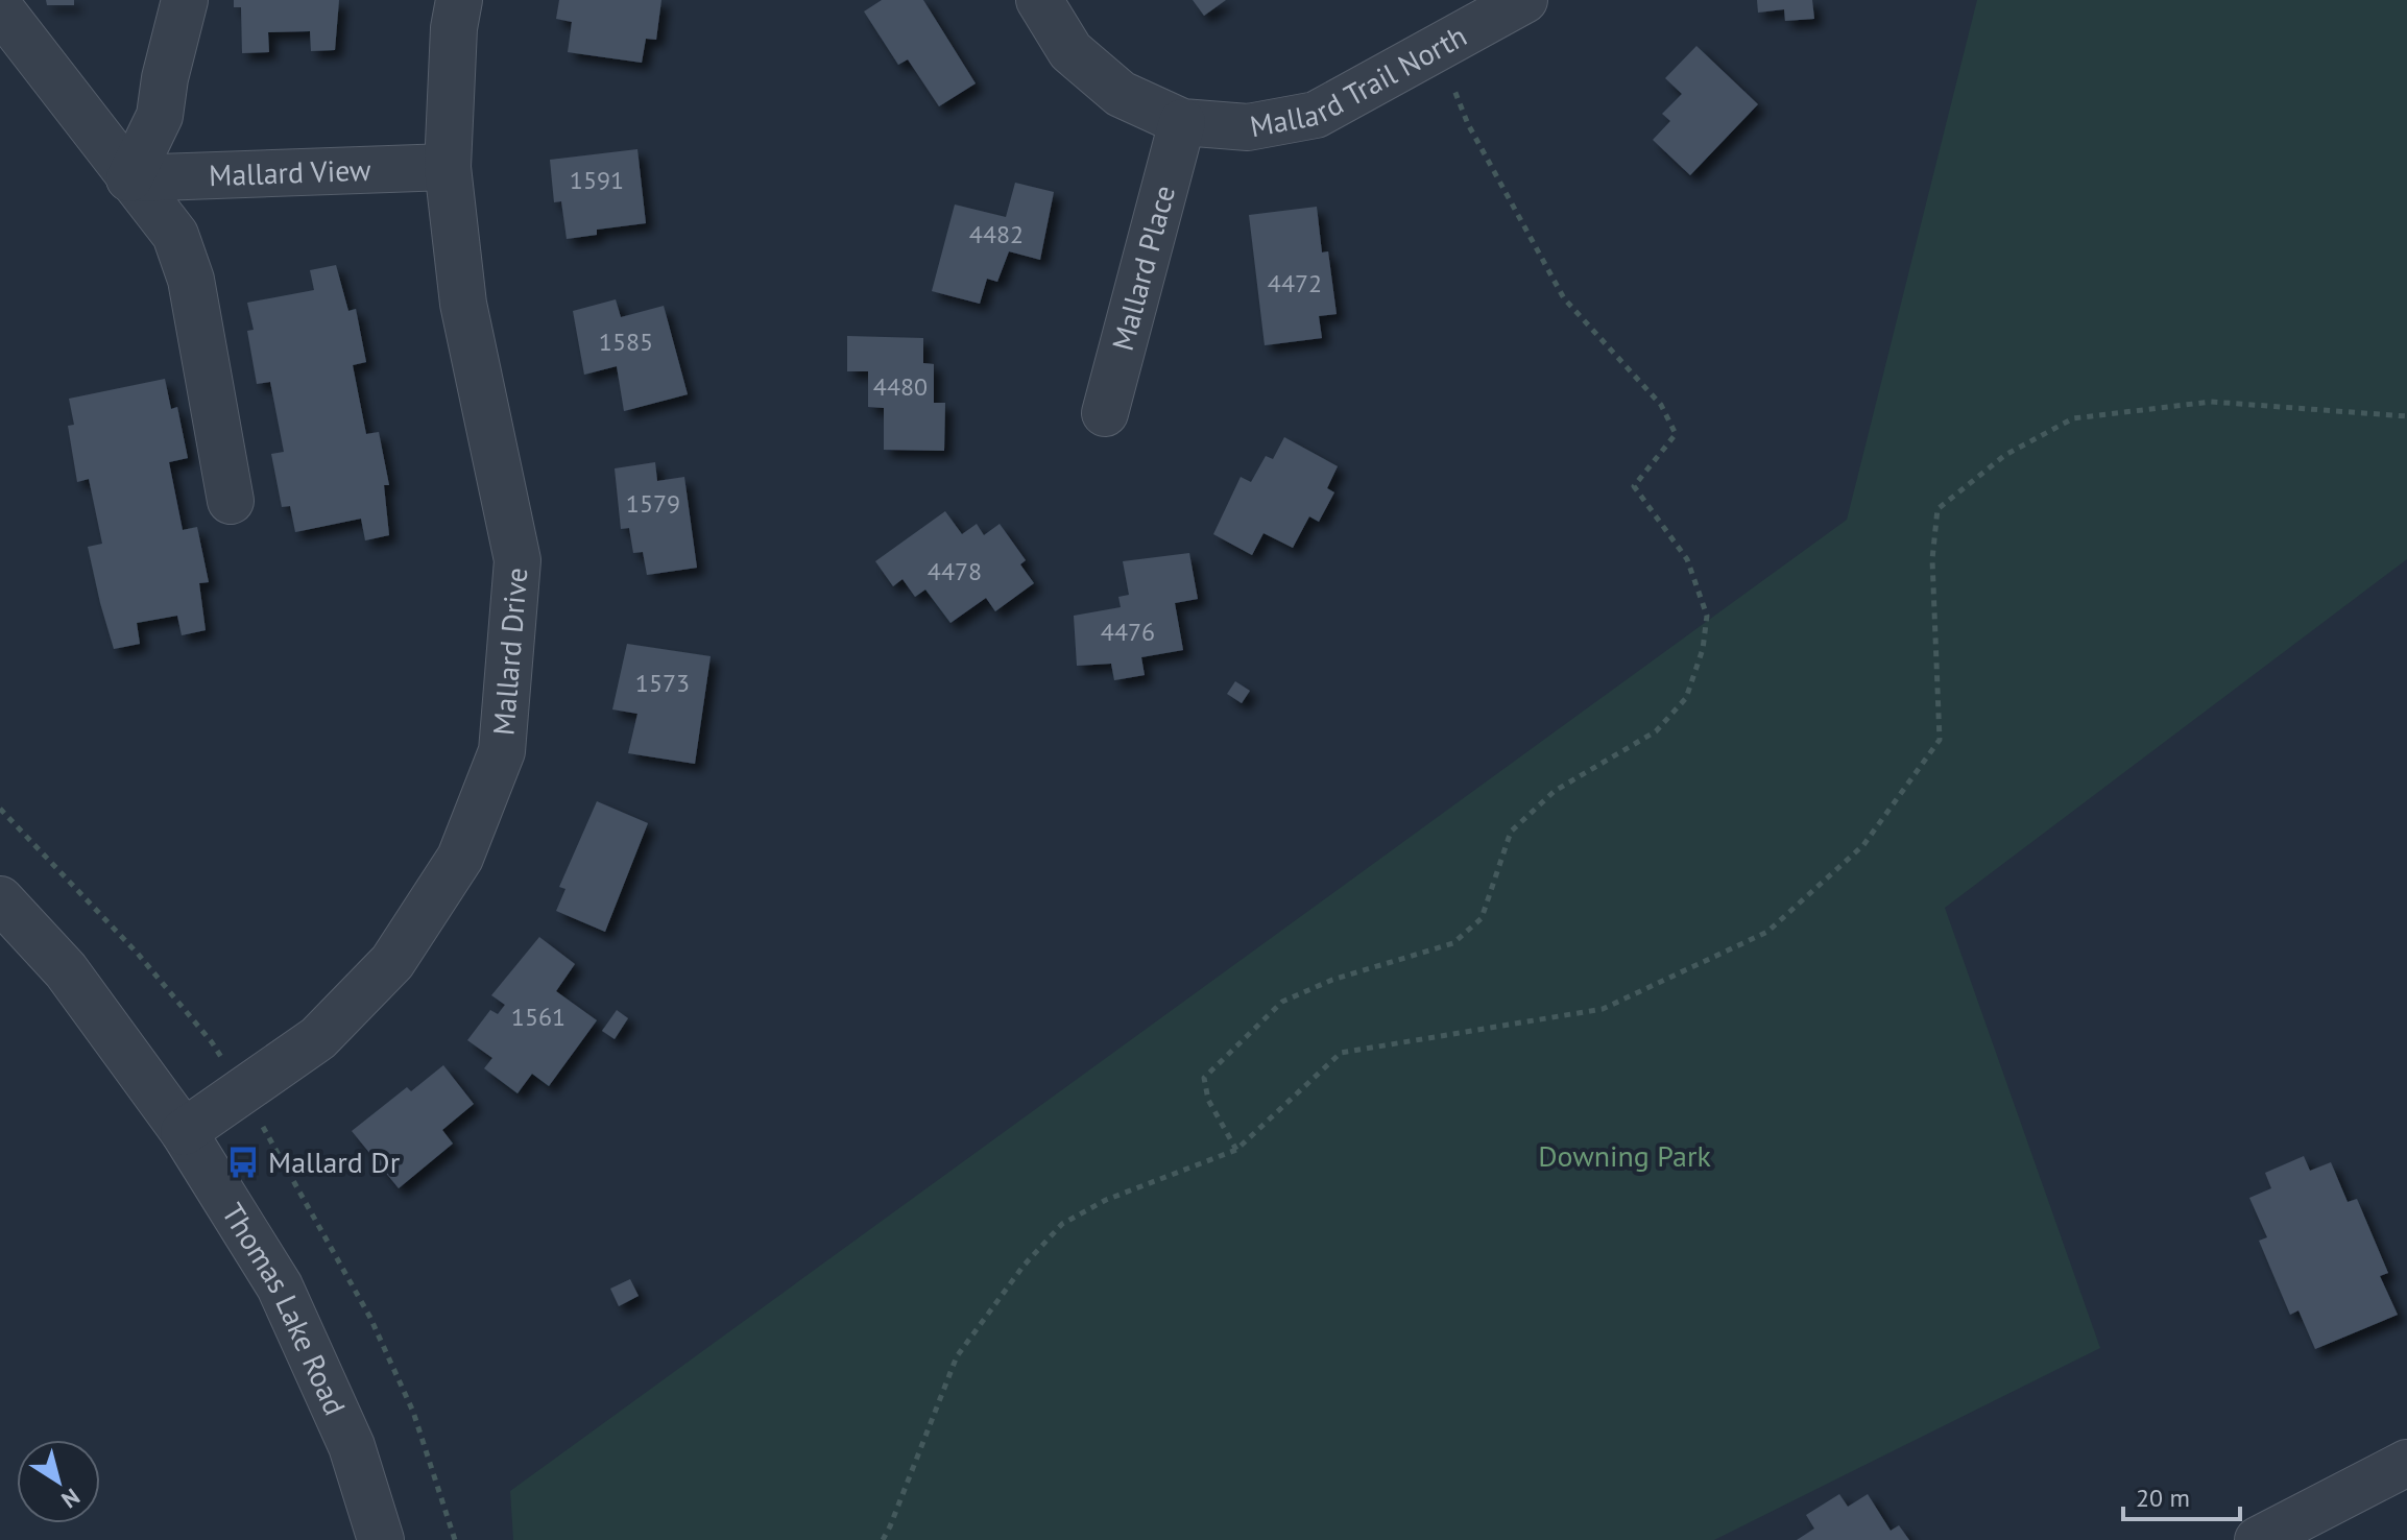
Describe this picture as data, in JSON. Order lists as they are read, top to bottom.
{
  "streets": {
    "street": [
      "Mallard Trail North",
      "Mallard View",
      "Mallard Place",
      "Mallard Drive",
      "Thomas Lake Road"
    ]
  },
  "crossings": [
    ["Mallard Trail North", "Mallard Place"],
    ["Mallard View", "Mallard Drive"],
    ["Mallard Drive", "Thomas Lake Road"]
  ],
  "parks": ["Downing Park"],
  "places": {
    "bus stop": ["Mallard Dr"]
  },
  "house_numbers": [
    "1591",
    "4482",
    "4472",
    "1585",
    "4480",
    "1579",
    "4478",
    "4476",
    "1573",
    "1561"
  ],
  "scale_bar": "20 m",
  "north": "bottom right"
}
